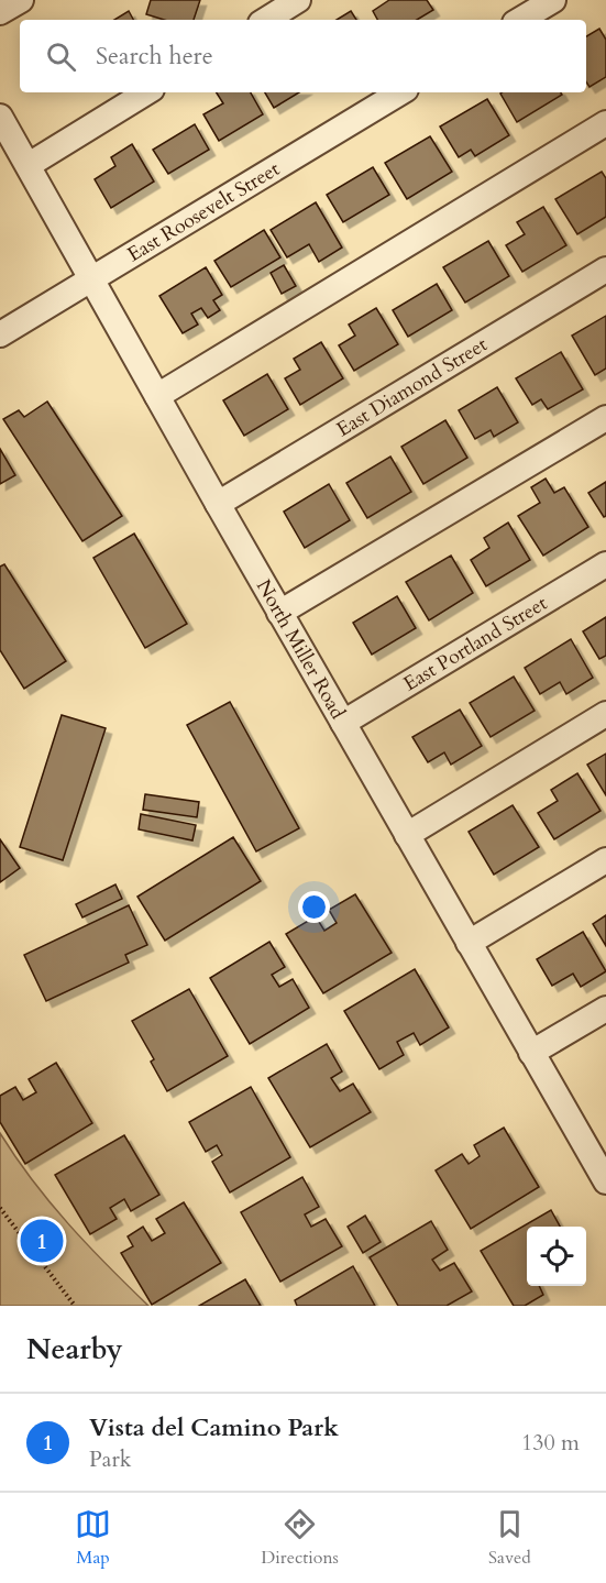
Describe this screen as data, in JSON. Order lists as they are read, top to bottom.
{
  "streets": {
    "street": [
      "East Roosevelt Street",
      "East Diamond Street",
      "East Portland Street",
      "North Miller Road"
    ]
  },
  "crossings": [
    ["East Roosevelt Street", "North Miller Road"],
    ["East Diamond Street", "North Miller Road"],
    ["East Portland Street", "North Miller Road"]
  ],
  "page": {
    "search": "Search here",
    "pins": "1",
    "heading": "Nearby",
    "list": [
      {
        "mark": "1",
        "name": "Vista del Camino Park",
        "note": "Park",
        "value": "130 m"
      }
    ],
    "nav": ["Map", "Directions", "Saved"]
  }
}
